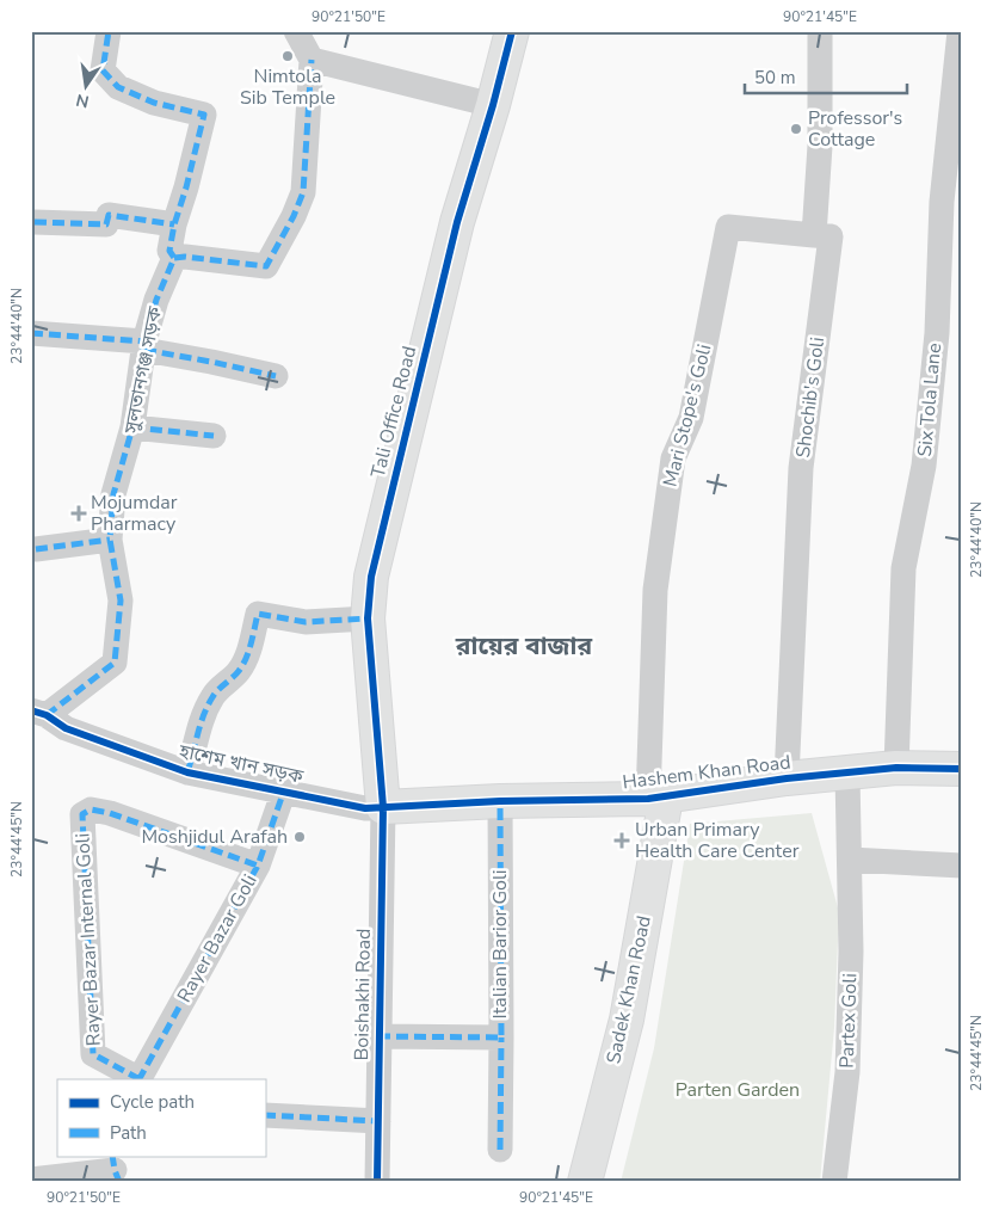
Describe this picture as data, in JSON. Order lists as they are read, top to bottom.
{
  "streets": {
    "street": [
      "সুলতানগঞ্জ সড়ক",
      "Shochib's Goli",
      "Six Tola Lane",
      "Tali Office Road",
      "Mari Stope's Goli",
      "হাশেম খান সড়ক",
      "Hashem Khan Road",
      "Rayer Bazar Goli",
      "Rayer Bazar Internal Goli",
      "Italian Barior Goli",
      "Sadek Khan Road",
      "Boishakhi Road",
      "Partex Goli"
    ]
  },
  "crossings": [
    ["সুলতানগঞ্জ সড়ক", "হাশেম খান সড়ক"],
    ["Shochib's Goli", "Mari Stope's Goli"],
    ["Shochib's Goli", "Hashem Khan Road"],
    ["Six Tola Lane", "Hashem Khan Road"],
    ["Tali Office Road", "হাশেম খান সড়ক"],
    ["Tali Office Road", "Hashem Khan Road"],
    ["Tali Office Road", "Boishakhi Road"],
    ["Mari Stope's Goli", "Hashem Khan Road"],
    ["Mari Stope's Goli", "Sadek Khan Road"],
    ["হাশেম খান সড়ক", "Hashem Khan Road"],
    ["হাশেম খান সড়ক", "Rayer Bazar Goli"],
    ["হাশেম খান সড়ক", "Boishakhi Road"],
    ["Hashem Khan Road", "Italian Barior Goli"],
    ["Hashem Khan Road", "Sadek Khan Road"],
    ["Hashem Khan Road", "Boishakhi Road"],
    ["Hashem Khan Road", "Partex Goli"],
    ["Rayer Bazar Goli", "Rayer Bazar Internal Goli"],
    ["Italian Barior Goli", "Boishakhi Road"]
  ],
  "districts": ["রায়ের বাজার"],
  "parks": ["Parten Garden"],
  "places": {
    "other": ["Nimtola Sib Temple", "Professor's Cottage", "Moshjidul Arafah"],
    "health": ["Mojumdar Pharmacy", "Urban Primary Health Care Center"]
  },
  "legend": ["Cycle path", "Path"],
  "scale_bar": "50 m",
  "north": "bottom",
  "coordinates": [
    "90°21'50\"E",
    "90°21'45\"E",
    "23°44'40\"N",
    "23°44'45\"N"
  ]
}
